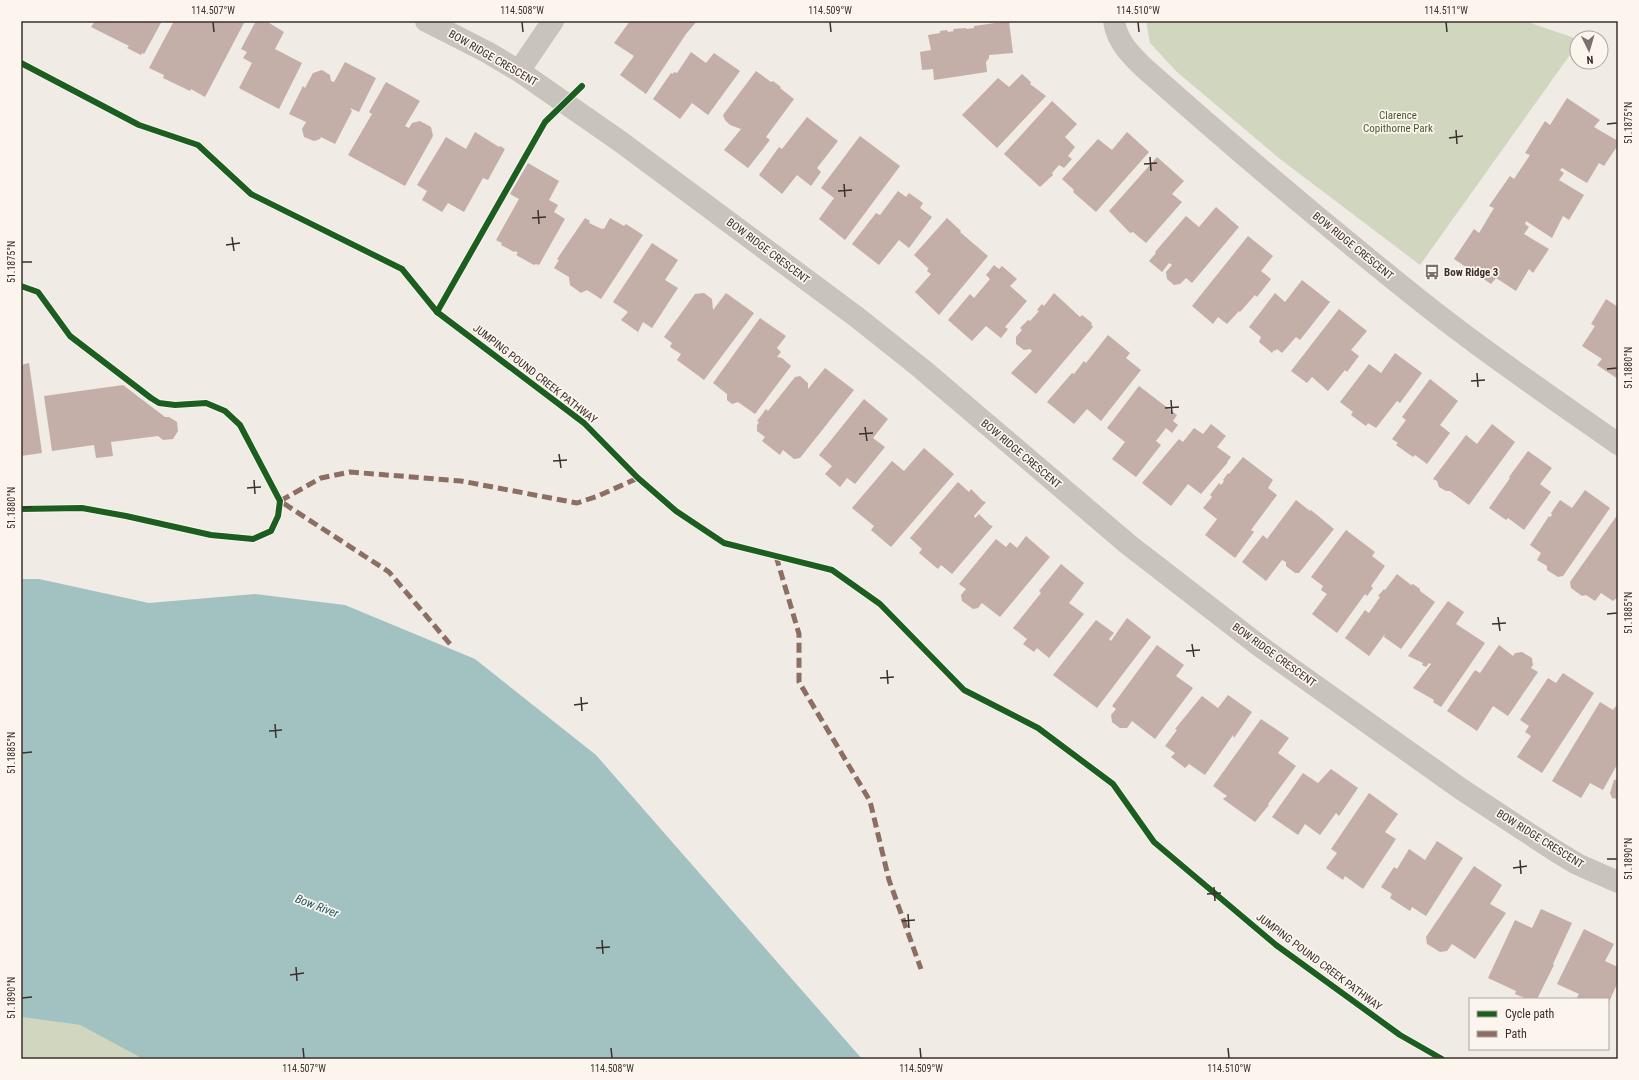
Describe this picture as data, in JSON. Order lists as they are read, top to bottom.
{
  "streets": {
    "street": ["BOW RIDGE CRESCENT"],
    "cycle path": ["JUMPING POUND CREEK PATHWAY"]
  },
  "water": ["Bow River"],
  "parks": ["Clarence Copithorne Park"],
  "places": {
    "bus stop": ["Bow Ridge 3"]
  },
  "legend": ["Cycle path", "Path"],
  "north": "bottom",
  "coordinates": [
    "114.507°W",
    "114.508°W",
    "114.509°W",
    "114.510°W",
    "114.511°W",
    "51.1875°N",
    "51.1880°N",
    "51.1885°N",
    "51.1890°N"
  ]
}
